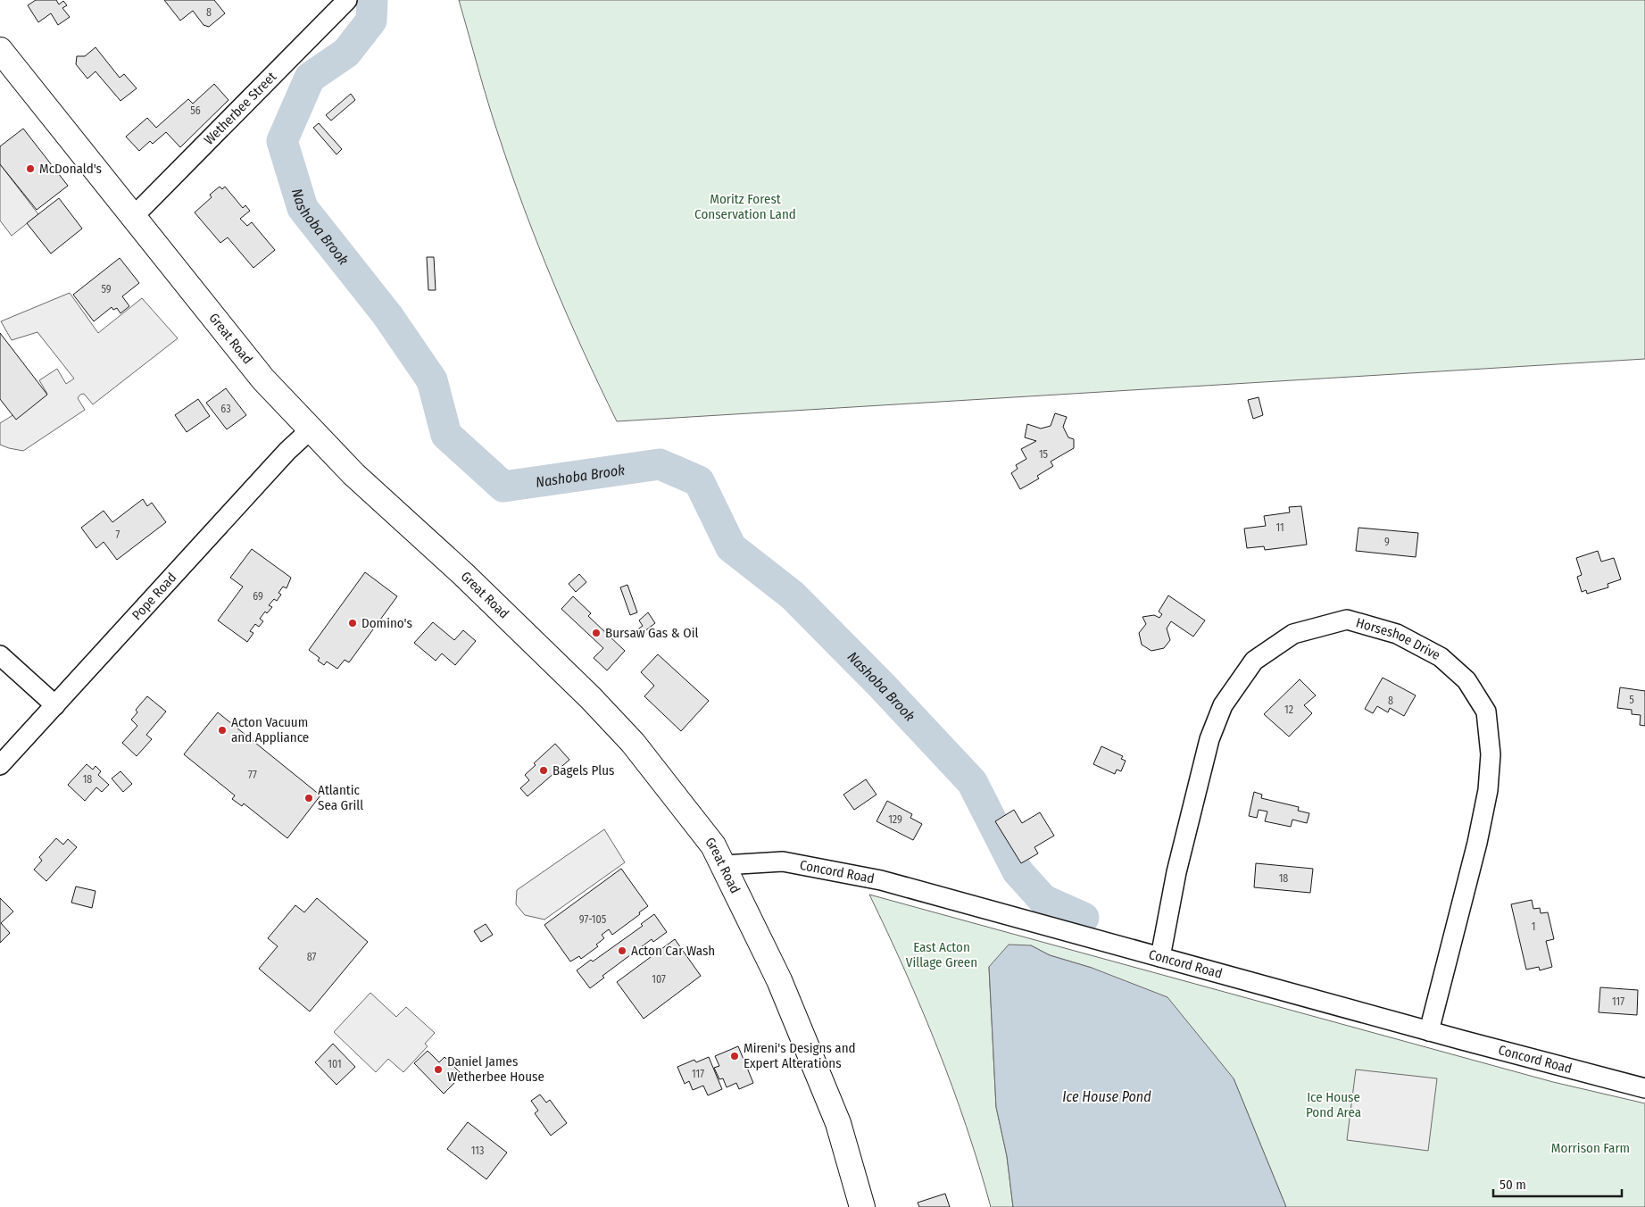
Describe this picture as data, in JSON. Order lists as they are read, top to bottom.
{
  "streets": {
    "main road": ["Great Road"],
    "street": [
      "Wetherbee Street",
      "Pope Road",
      "Horseshoe Drive",
      "Concord Road"
    ]
  },
  "crossings": [
    ["Wetherbee Street", "Great Road"],
    ["Great Road", "Pope Road"],
    ["Great Road", "Concord Road"],
    ["Horseshoe Drive", "Concord Road"]
  ],
  "water": ["Nashoba Brook", "Ice House Pond"],
  "parks": [
    "Moritz Forest Conservation Land",
    "East Acton Village Green",
    "Ice House Pond Area",
    "Morrison Farm"
  ],
  "places": [
    "McDonald's",
    "Domino's",
    "Bursaw Gas & Oil",
    "Acton Vacuum and Appliance",
    "Bagels Plus",
    "Atlantic Sea Grill",
    "Acton Car Wash",
    "Mireni's Designs and Expert Alterations",
    "Daniel James Wetherbee House"
  ],
  "house_numbers": [
    "8",
    "56",
    "59",
    "63",
    "15",
    "11",
    "7",
    "9",
    "69",
    "5",
    "8",
    "12",
    "77",
    "18",
    "129",
    "18",
    "97-105",
    "1",
    "87",
    "107",
    "117",
    "101",
    "117",
    "113"
  ],
  "scale_bar": "50 m"
}
